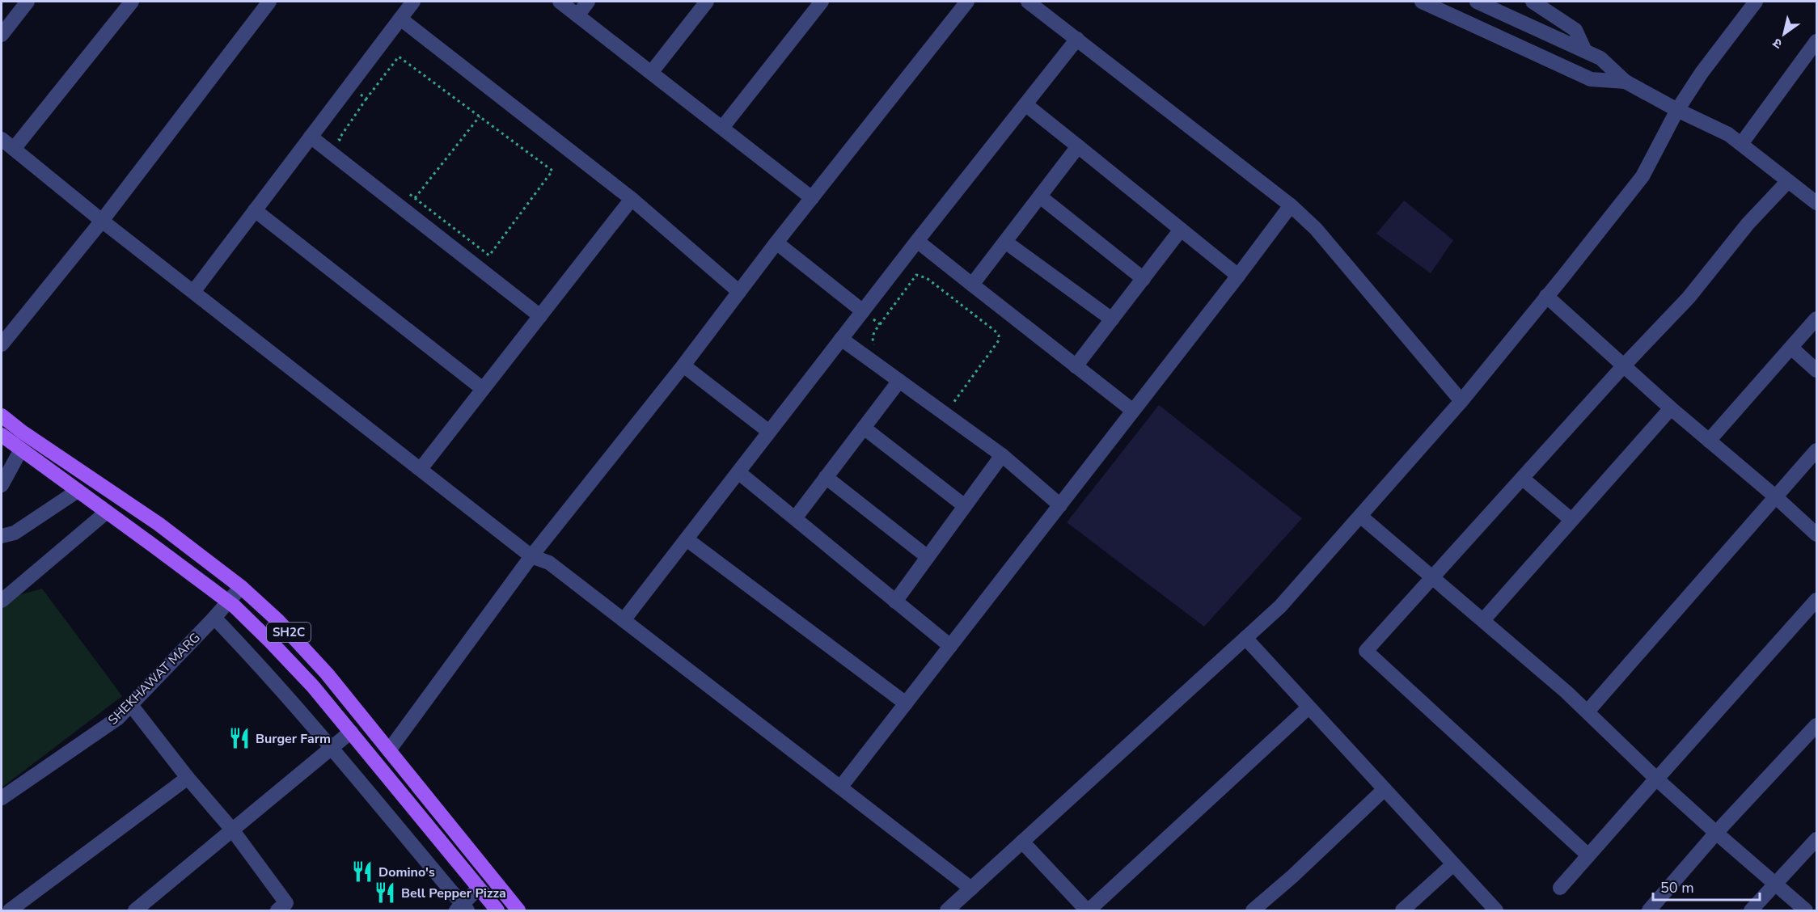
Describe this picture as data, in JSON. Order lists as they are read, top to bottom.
{
  "streets": {
    "main road": ["SH2C"],
    "street": ["SHEKHAWAT MARG"]
  },
  "crossings": [
    ["SH2C", "SHEKHAWAT MARG"]
  ],
  "places": {
    "restaurant": ["Burger Farm", "Domino's", "Bell Pepper Pizza"]
  },
  "scale_bar": "50 m",
  "north": "bottom left"
}
